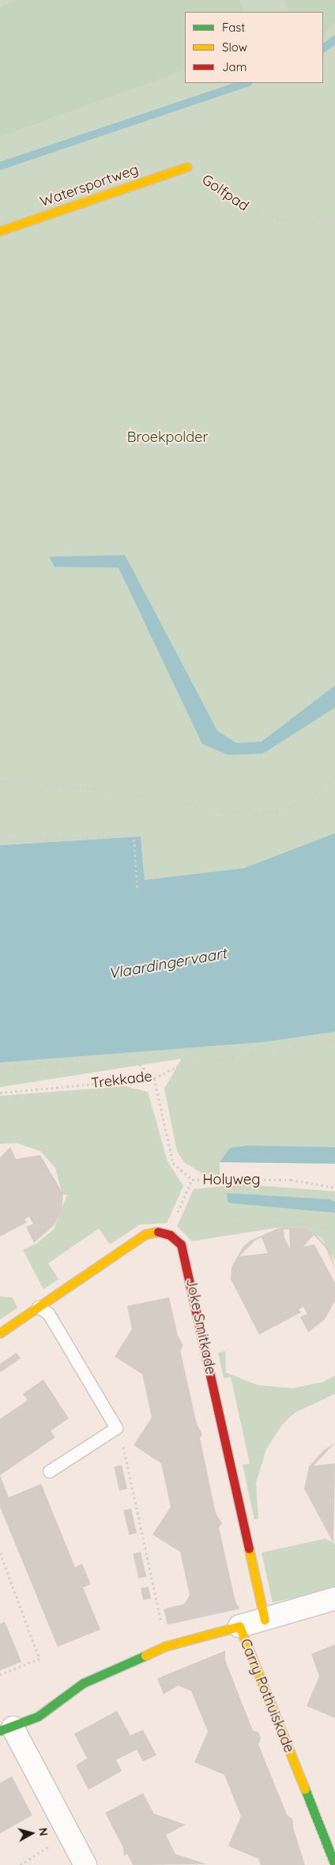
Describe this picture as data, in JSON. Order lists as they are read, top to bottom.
{
  "streets": {
    "street": ["Watersportweg", "Joke Smitkade", "Carry Pothuiskade"],
    "path": ["Golfpad", "Trekkade", "Holyweg"]
  },
  "crossings": [
    ["Watersportweg", "Golfpad"],
    ["Trekkade", "Holyweg"]
  ],
  "water": ["Vlaardingervaart"],
  "parks": ["Broekpolder"],
  "legend": ["Fast", "Slow", "Jam"],
  "north": "right"
}
